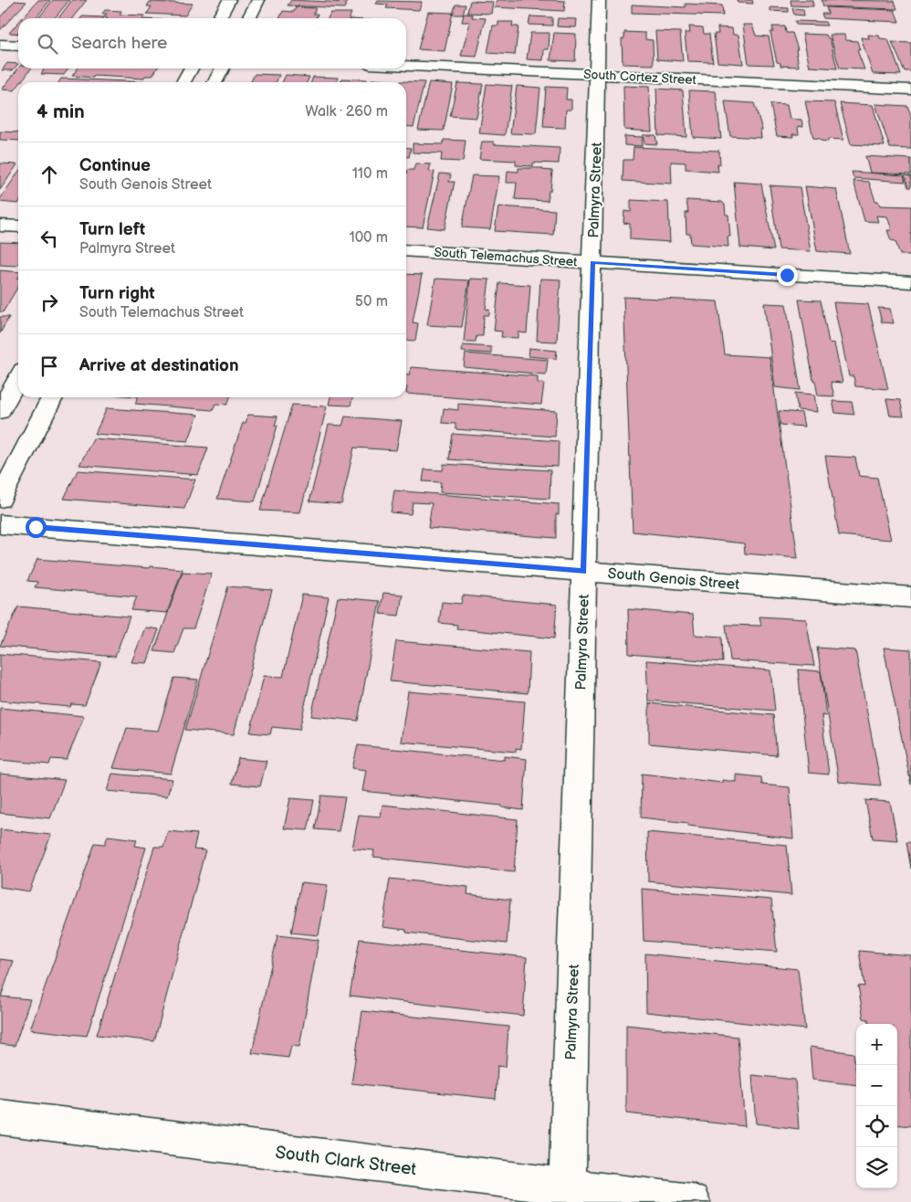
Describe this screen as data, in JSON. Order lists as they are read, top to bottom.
{
  "streets": {
    "street": [
      "South Cortez Street",
      "Palmyra Street",
      "South Telemachus Street",
      "South Genois Street",
      "South Clark Street"
    ]
  },
  "crossings": [
    ["South Cortez Street", "Palmyra Street"],
    ["Palmyra Street", "South Telemachus Street"],
    ["Palmyra Street", "South Genois Street"],
    ["Palmyra Street", "South Clark Street"]
  ],
  "page": {
    "search": "Search here",
    "heading": ["4 min", "Walk · 260 m"],
    "list": [
      ["Continue", "South Genois Street", "110 m"],
      ["Turn left", "Palmyra Street", "100 m"],
      ["Turn right", "South Telemachus Street", "50 m"],
      "Arrive at destination"
    ],
    "map_buttons": ["+", "−"]
  }
}
